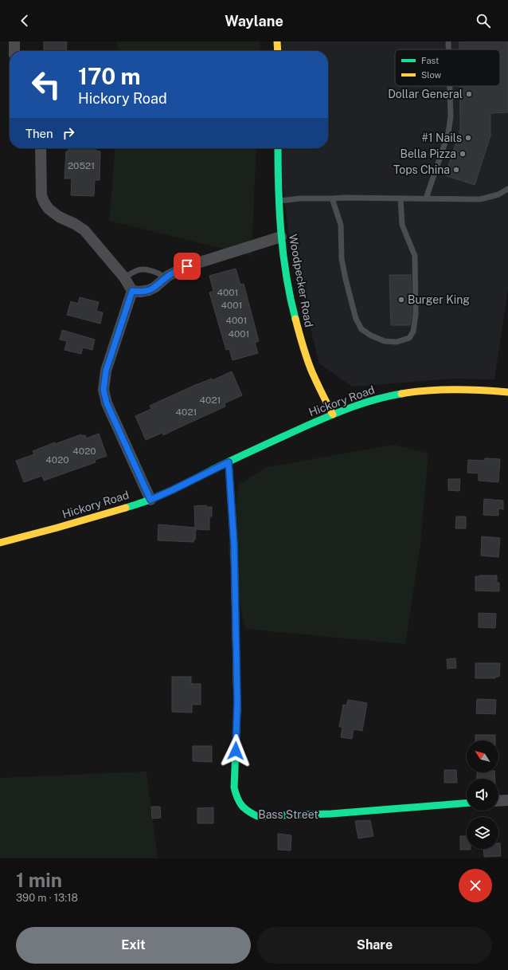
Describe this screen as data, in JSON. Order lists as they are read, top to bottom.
{
  "streets": {
    "main road": ["Woodpecker Road", "Hickory Road", "Bass Street"]
  },
  "crossings": [
    ["Woodpecker Road", "Hickory Road"],
    ["Hickory Road", "Bass Street"]
  ],
  "places": [
    "Dollar General",
    "#1 Nails",
    "Bella Pizza",
    "Tops China",
    "Burger King"
  ],
  "house_numbers": [
    "20521",
    "4001",
    "4001",
    "4001",
    "4001",
    "4021",
    "4021",
    "4020",
    "4020"
  ],
  "legend": ["Fast", "Slow"],
  "north": "top left",
  "page": {
    "header": "Waylane",
    "turn": ["170 m", "Hickory Road"],
    "then": "Then",
    "heading": ["1 min", "390 m · 13:18"],
    "buttons": ["Exit", "Share"]
  }
}
